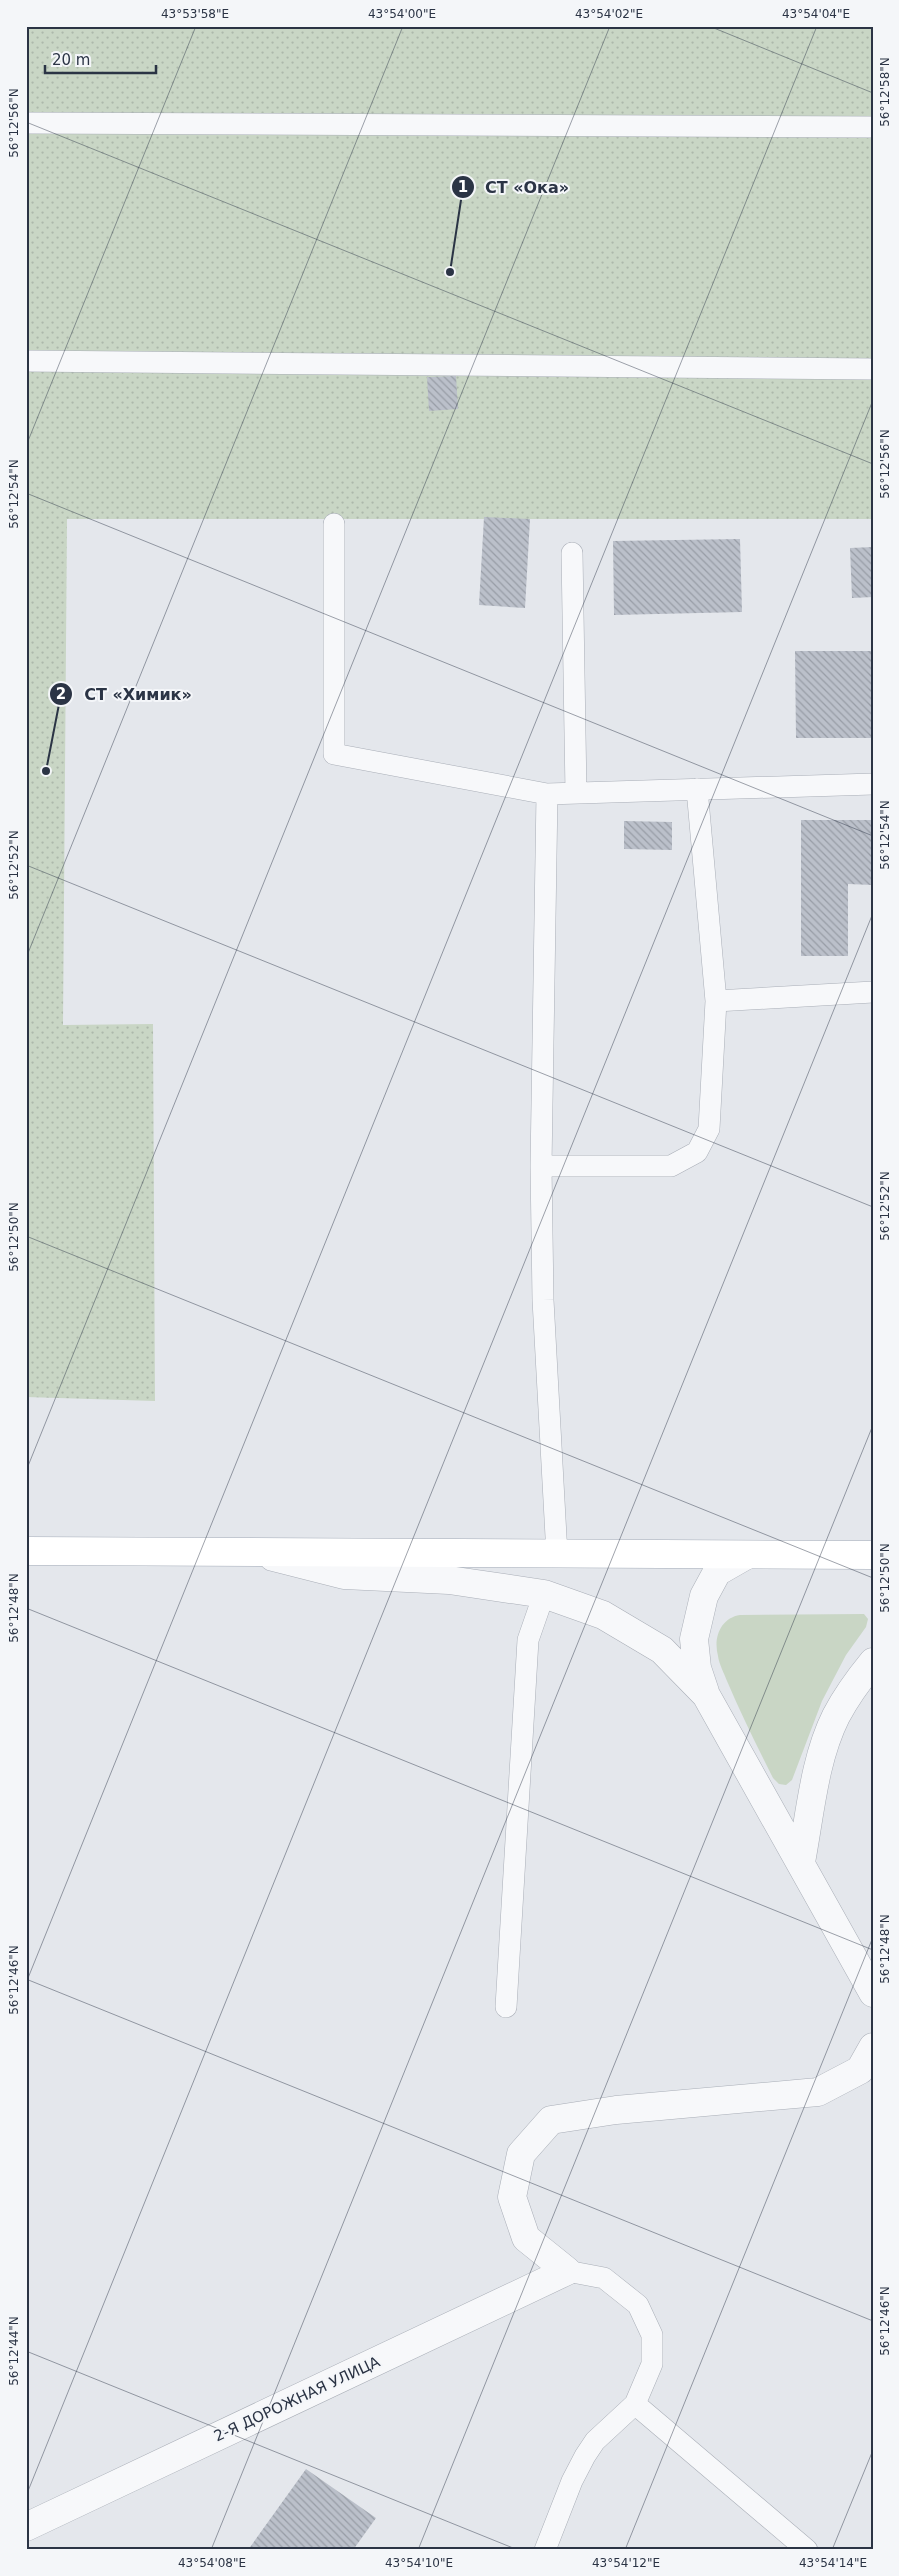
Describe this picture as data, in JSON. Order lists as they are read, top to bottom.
{
  "streets": {
    "street": ["2-Я ДОРОЖНАЯ УЛИЦА"]
  },
  "places": ["СТ «Ока»", "СТ «Химик»"],
  "scale_bar": "20 m",
  "coordinates": [
    "43°53'58\"E",
    "43°54'00\"E",
    "43°54'02\"E",
    "43°54'04\"E",
    "56°12'58\"N",
    "56°12'56\"N",
    "56°12'54\"N",
    "56°12'52\"N",
    "56°12'50\"N",
    "56°12'48\"N",
    "56°12'46\"N",
    "56°12'44\"N",
    "43°54'08\"E",
    "43°54'10\"E",
    "43°54'12\"E",
    "43°54'14\"E"
  ]
}
